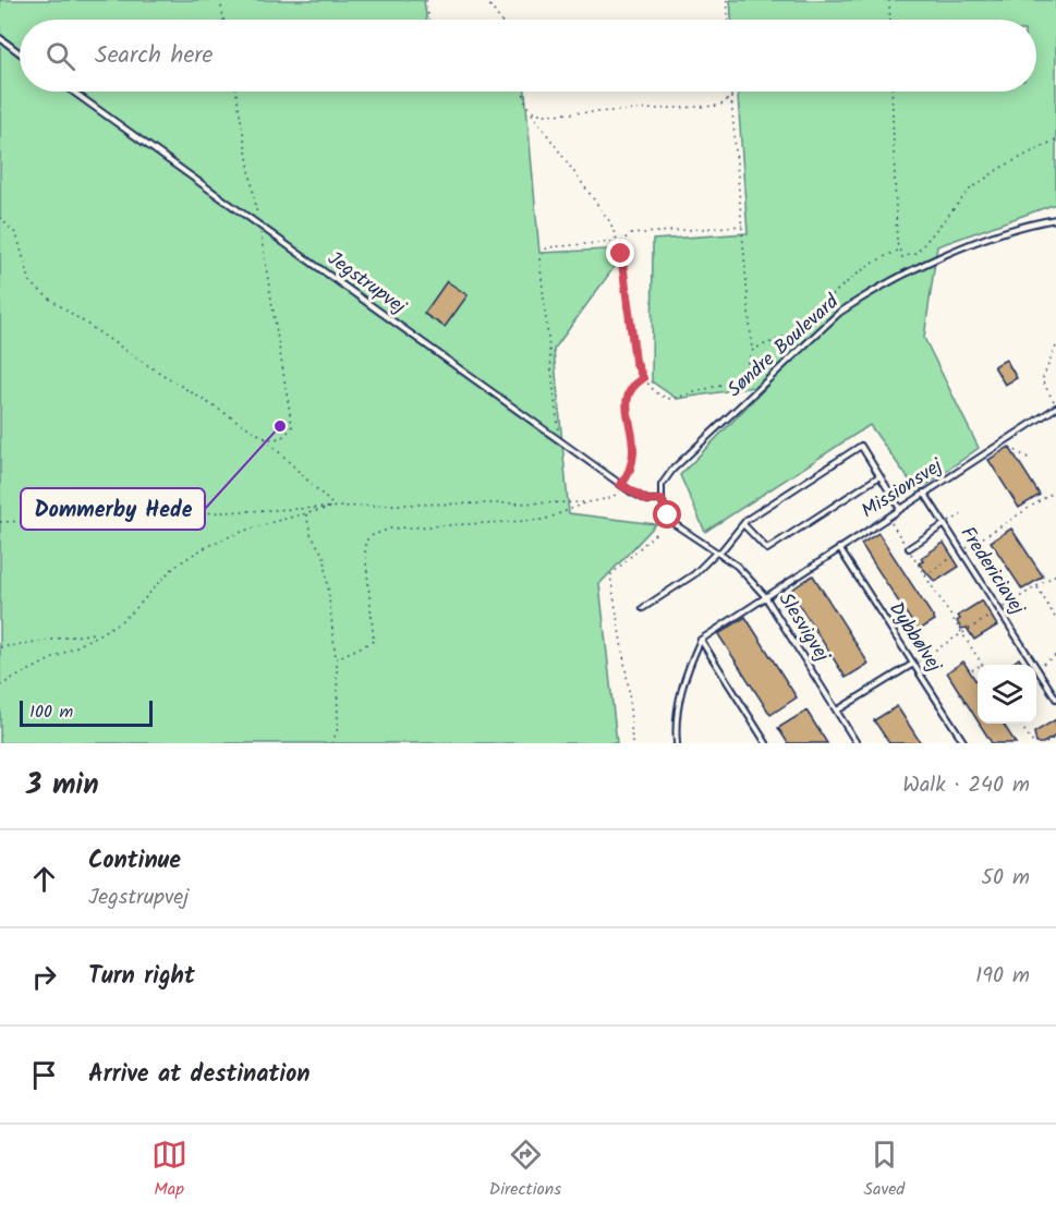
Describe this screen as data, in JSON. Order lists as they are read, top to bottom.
{
  "streets": {
    "lane": [
      "Jegstrupvej",
      "Søndre Boulevard",
      "Missionsvej",
      "Fredericiavej",
      "Slesvigvej",
      "Dybbølvej"
    ]
  },
  "crossings": [
    ["Jegstrupvej", "Søndre Boulevard"],
    ["Jegstrupvej", "Slesvigvej"],
    ["Søndre Boulevard", "Slesvigvej"],
    ["Missionsvej", "Fredericiavej"],
    ["Missionsvej", "Slesvigvej"],
    ["Missionsvej", "Dybbølvej"]
  ],
  "places": ["Dommerby Hede"],
  "scale_bar": "100 m",
  "page": {
    "search": "Search here",
    "scale": "100 m",
    "heading": ["3 min", "Walk · 240 m"],
    "list": [
      ["Continue", "Jegstrupvej", "50 m"],
      ["Turn right", "190 m"],
      "Arrive at destination"
    ],
    "nav": ["Map", "Directions", "Saved"]
  }
}
